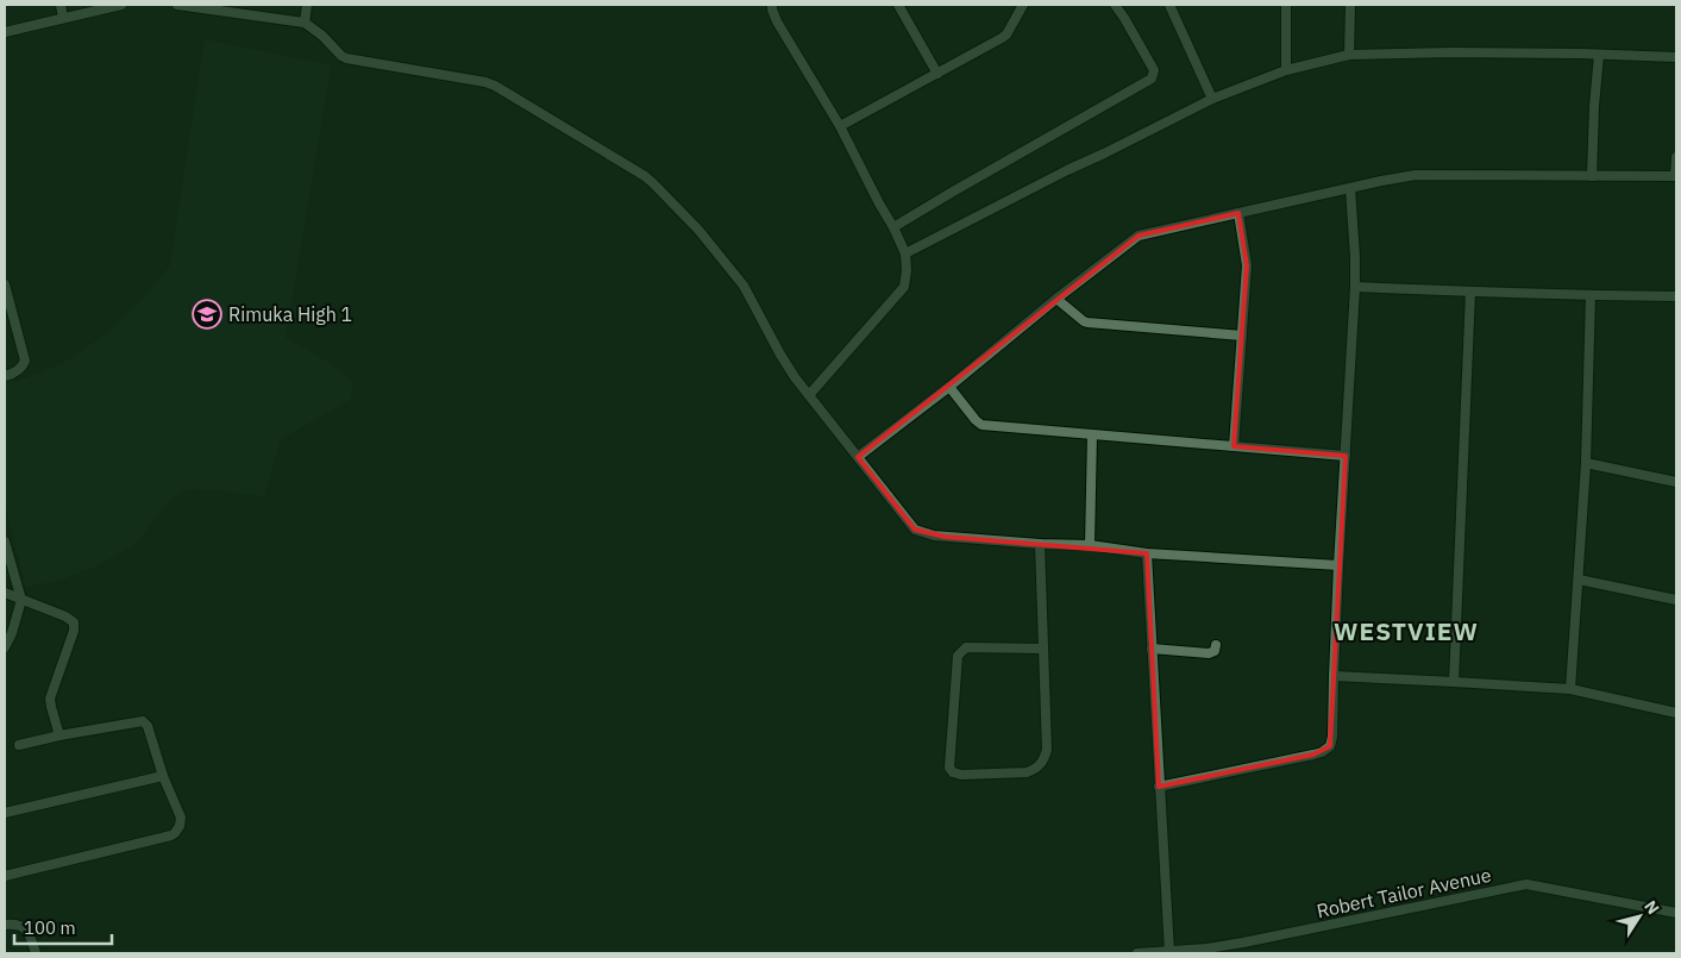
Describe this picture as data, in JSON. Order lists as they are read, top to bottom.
{
  "streets": {
    "street": ["Robert Tailor Avenue"]
  },
  "districts": ["WESTVIEW"],
  "places": {
    "school or university": ["Rimuka High 1"]
  },
  "scale_bar": "100 m",
  "north": "top right"
}
